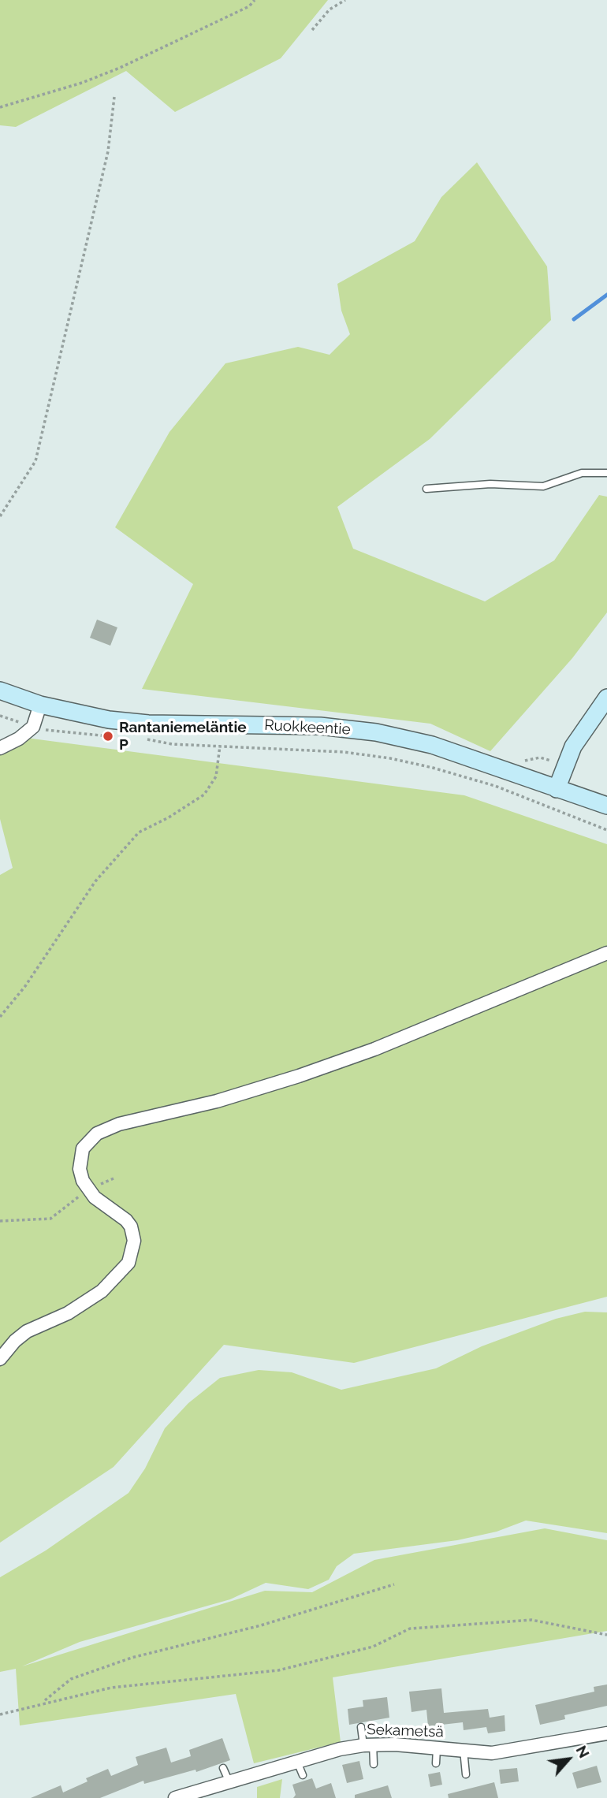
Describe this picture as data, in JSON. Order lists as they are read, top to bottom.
{
  "streets": {
    "street": ["Ruokkeentie", "Sekametsä"]
  },
  "places": ["Rantaniemeläntie P"],
  "north": "top right"
}
